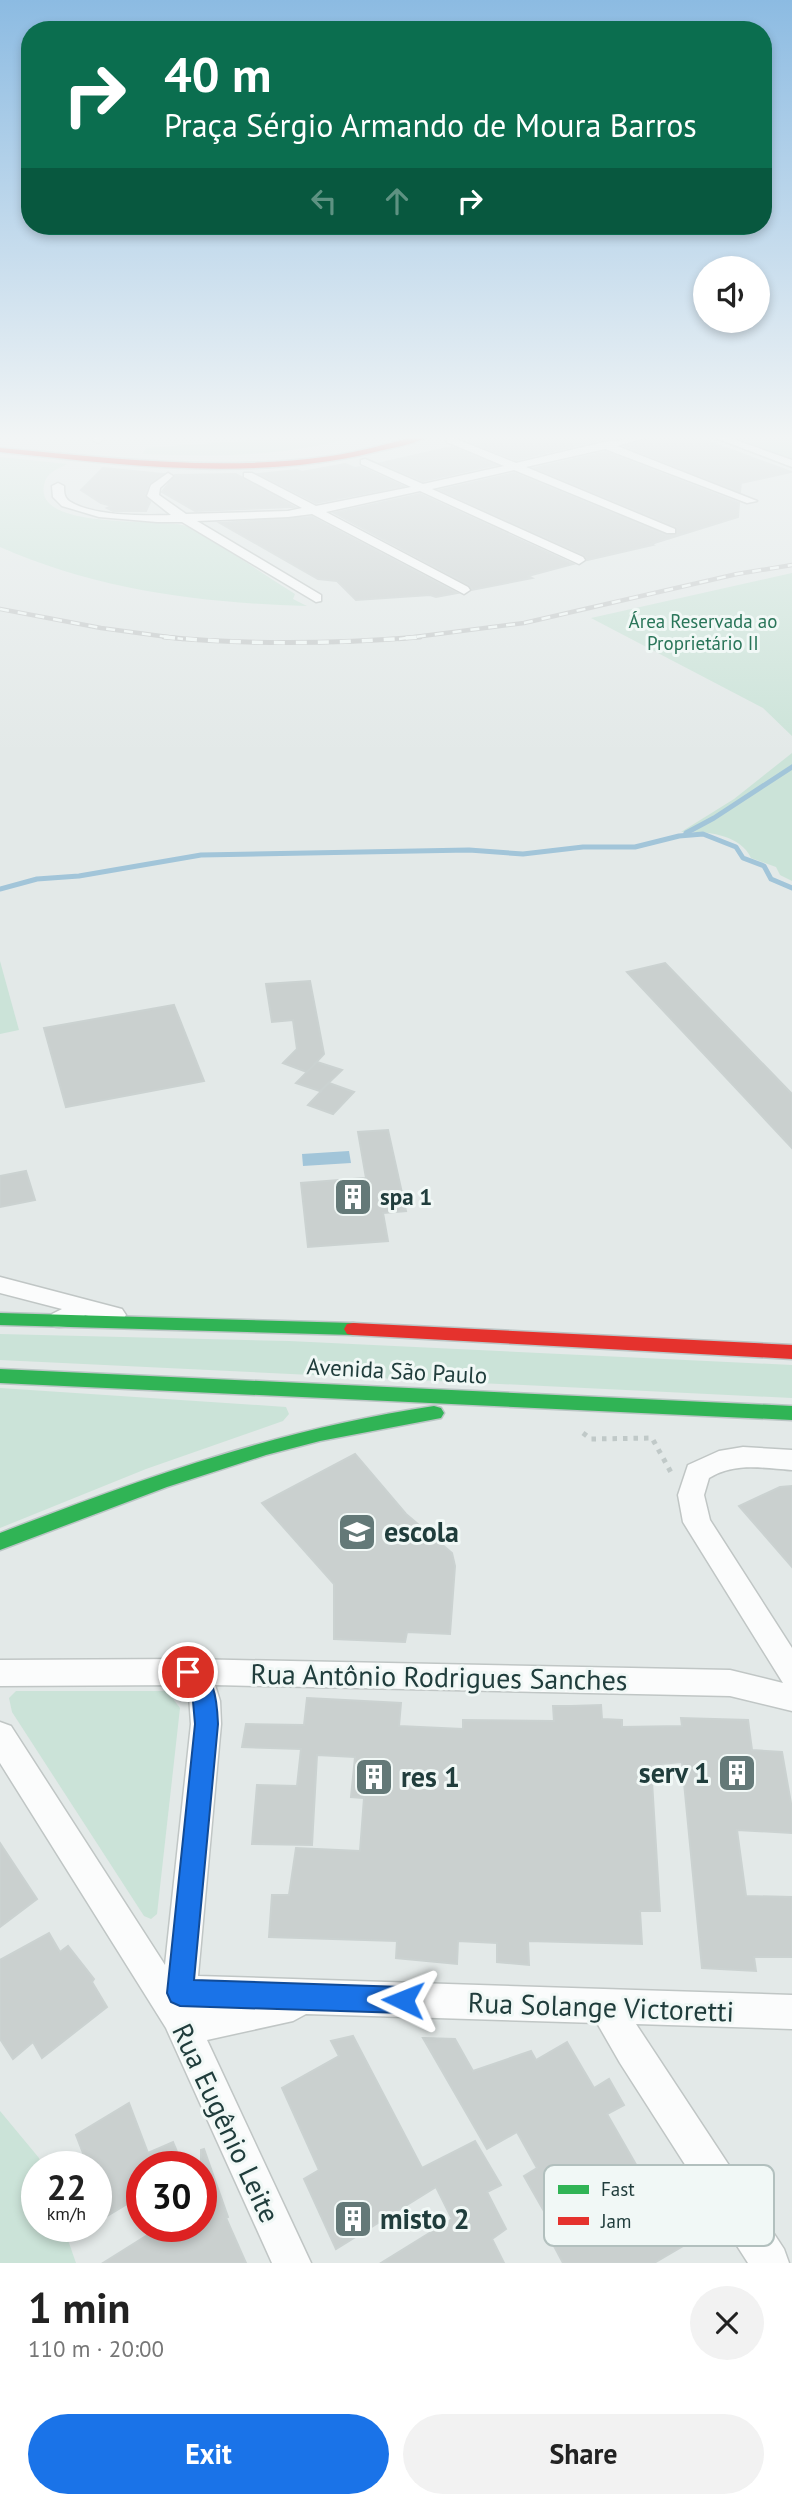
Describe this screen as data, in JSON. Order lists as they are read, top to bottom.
{
  "streets": {
    "main road": ["Avenida São Paulo"],
    "street": ["Rua Antônio Rodrigues Sanches", "Rua Solange Victoretti", "Rua Eugênio Leite"]
  },
  "crossings": [
    ["Rua Solange Victoretti", "Rua Eugênio Leite"]
  ],
  "parks": ["Área Reservada ao Proprietário II"],
  "places": {
    "building": [
      "spa 1",
      "serv 1",
      "res 1",
      "misto 2"
    ],
    "school or university": ["escola"]
  },
  "legend": ["Fast", "Jam"],
  "page": {
    "turn": ["40 m", "Praça Sérgio Armando de Moura Barros"],
    "speed": "22 km/h",
    "limit": "30",
    "heading": ["1 min", "110 m · 20:00"],
    "buttons": ["Exit", "Share"]
  }
}
